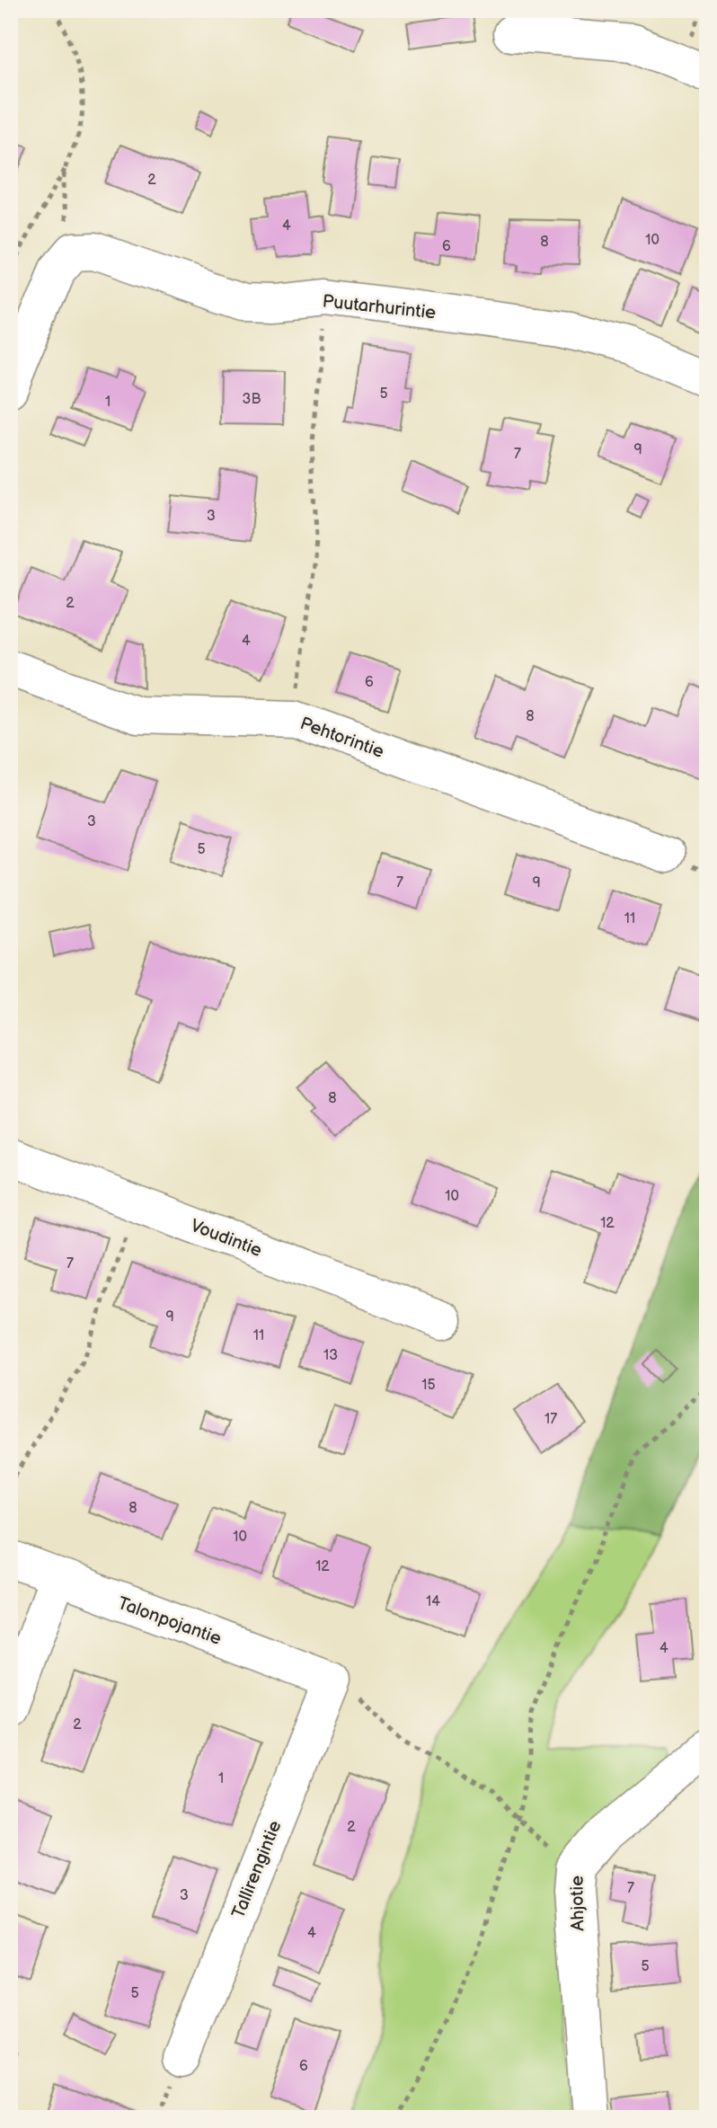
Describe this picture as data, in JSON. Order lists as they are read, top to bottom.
{
  "streets": {
    "street": [
      "Puutarhurintie",
      "Pehtorintie",
      "Voudintie",
      "Talonpojantie",
      "Tallirengintie",
      "Ahjotie"
    ]
  },
  "crossings": [
    ["Talonpojantie", "Tallirengintie"]
  ],
  "house_numbers": [
    "2",
    "4",
    "10",
    "8",
    "6",
    "5",
    "3B",
    "1",
    "9",
    "7",
    "3",
    "2",
    "4",
    "6",
    "8",
    "3",
    "5",
    "7",
    "9",
    "11",
    "8",
    "10",
    "12",
    "7",
    "9",
    "11",
    "13",
    "15",
    "17",
    "8",
    "10",
    "12",
    "14",
    "4",
    "2",
    "1",
    "2",
    "7",
    "3",
    "4",
    "5",
    "5",
    "6"
  ]
}
